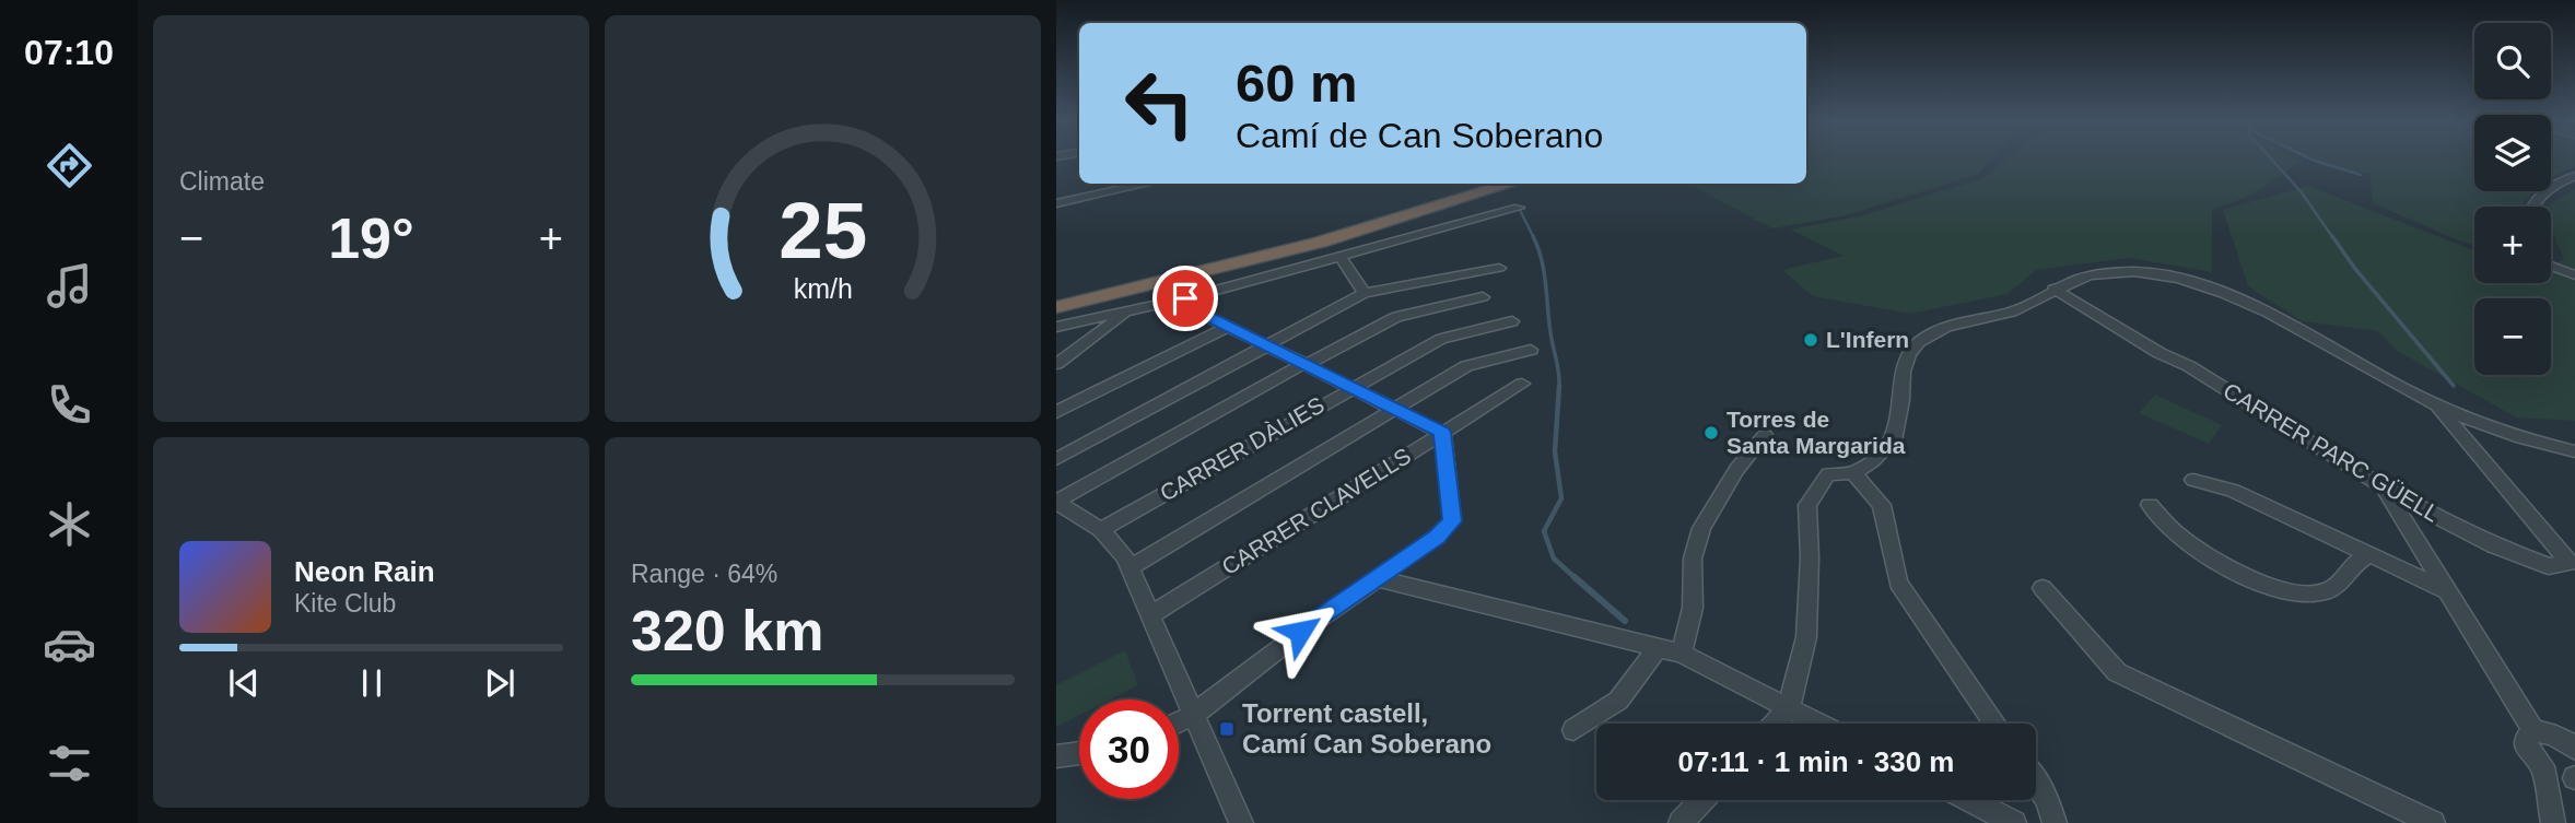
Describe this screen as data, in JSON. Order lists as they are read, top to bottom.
{
  "streets": {
    "street": ["CARRER DÀLIES", "CARRER PARC GÜELL", "CARRER CLAVELLS"]
  },
  "places": {
    "other": ["L'Infern", "Torres de Santa Margarida"],
    "transit": ["Torrent castell, Camí Can Soberano"]
  },
  "page": {
    "tabs": "07:10",
    "tile": [
      "Climate",
      ["Range · 64%", "320 km"]
    ],
    "map_buttons": ["+", "−"],
    "turn": ["60 m", "Camí de Can Soberano"],
    "heat": ["−", "19°", "+"],
    "song": ["Neon Rain", "Kite Club"],
    "limit": "30",
    "trip": "07:11 · 1 min · 330 m",
    "gauge": ["25", "km/h"]
  }
}
